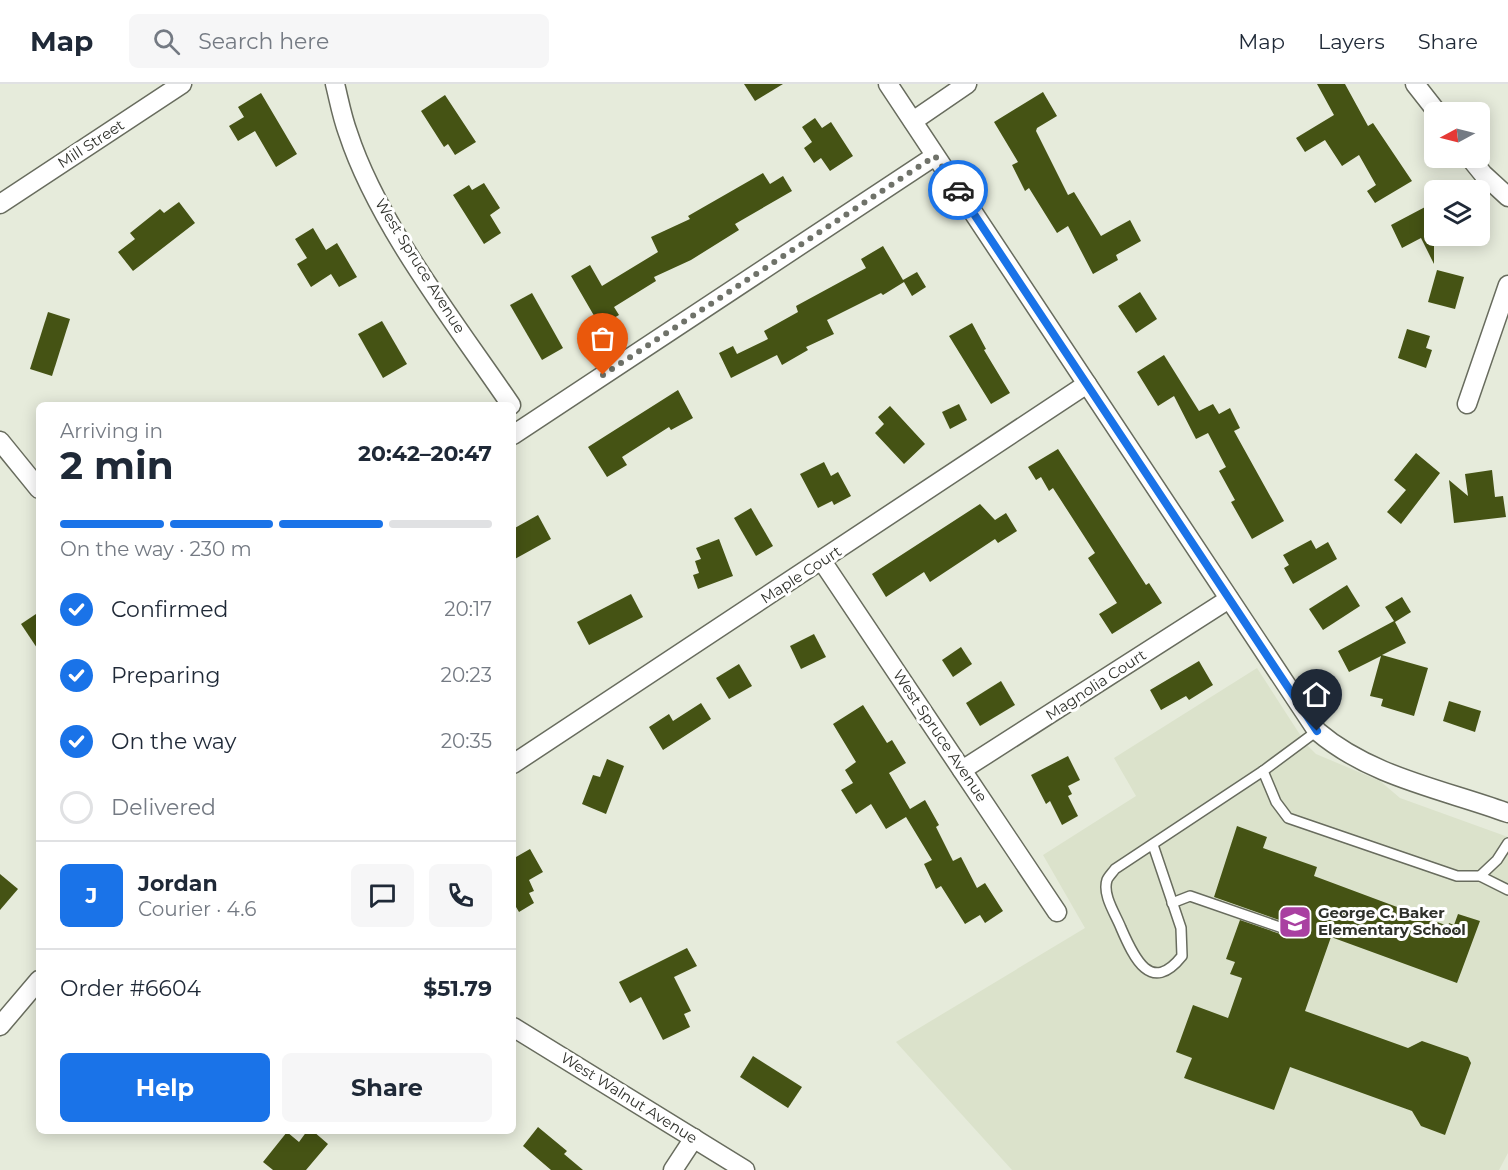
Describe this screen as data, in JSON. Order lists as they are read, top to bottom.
{
  "streets": {
    "street": [
      "Mill Street",
      "West Spruce Avenue",
      "Maple Court",
      "Magnolia Court",
      "West Walnut Avenue"
    ]
  },
  "crossings": [
    ["West Spruce Avenue", "Maple Court"],
    ["West Spruce Avenue", "Magnolia Court"]
  ],
  "places": {
    "school or university": ["George C. Baker Elementary School"]
  },
  "north": "left",
  "page": {
    "header": "Map",
    "search": "Search here",
    "nav": ["Map", "Layers", "Share"],
    "heading": ["2 min", "Arriving in", "20:42–20:47"],
    "panel": [
      "Jordan",
      "Courier · 4.6",
      "Order #6604",
      "$51.79"
    ],
    "bar": "On the way · 230 m",
    "list": [
      ["Confirmed", "20:17"],
      ["Preparing", "20:23"],
      ["On the way", "20:35"],
      "Delivered"
    ],
    "round": "J",
    "buttons": ["Help", "Share"]
  }
}
